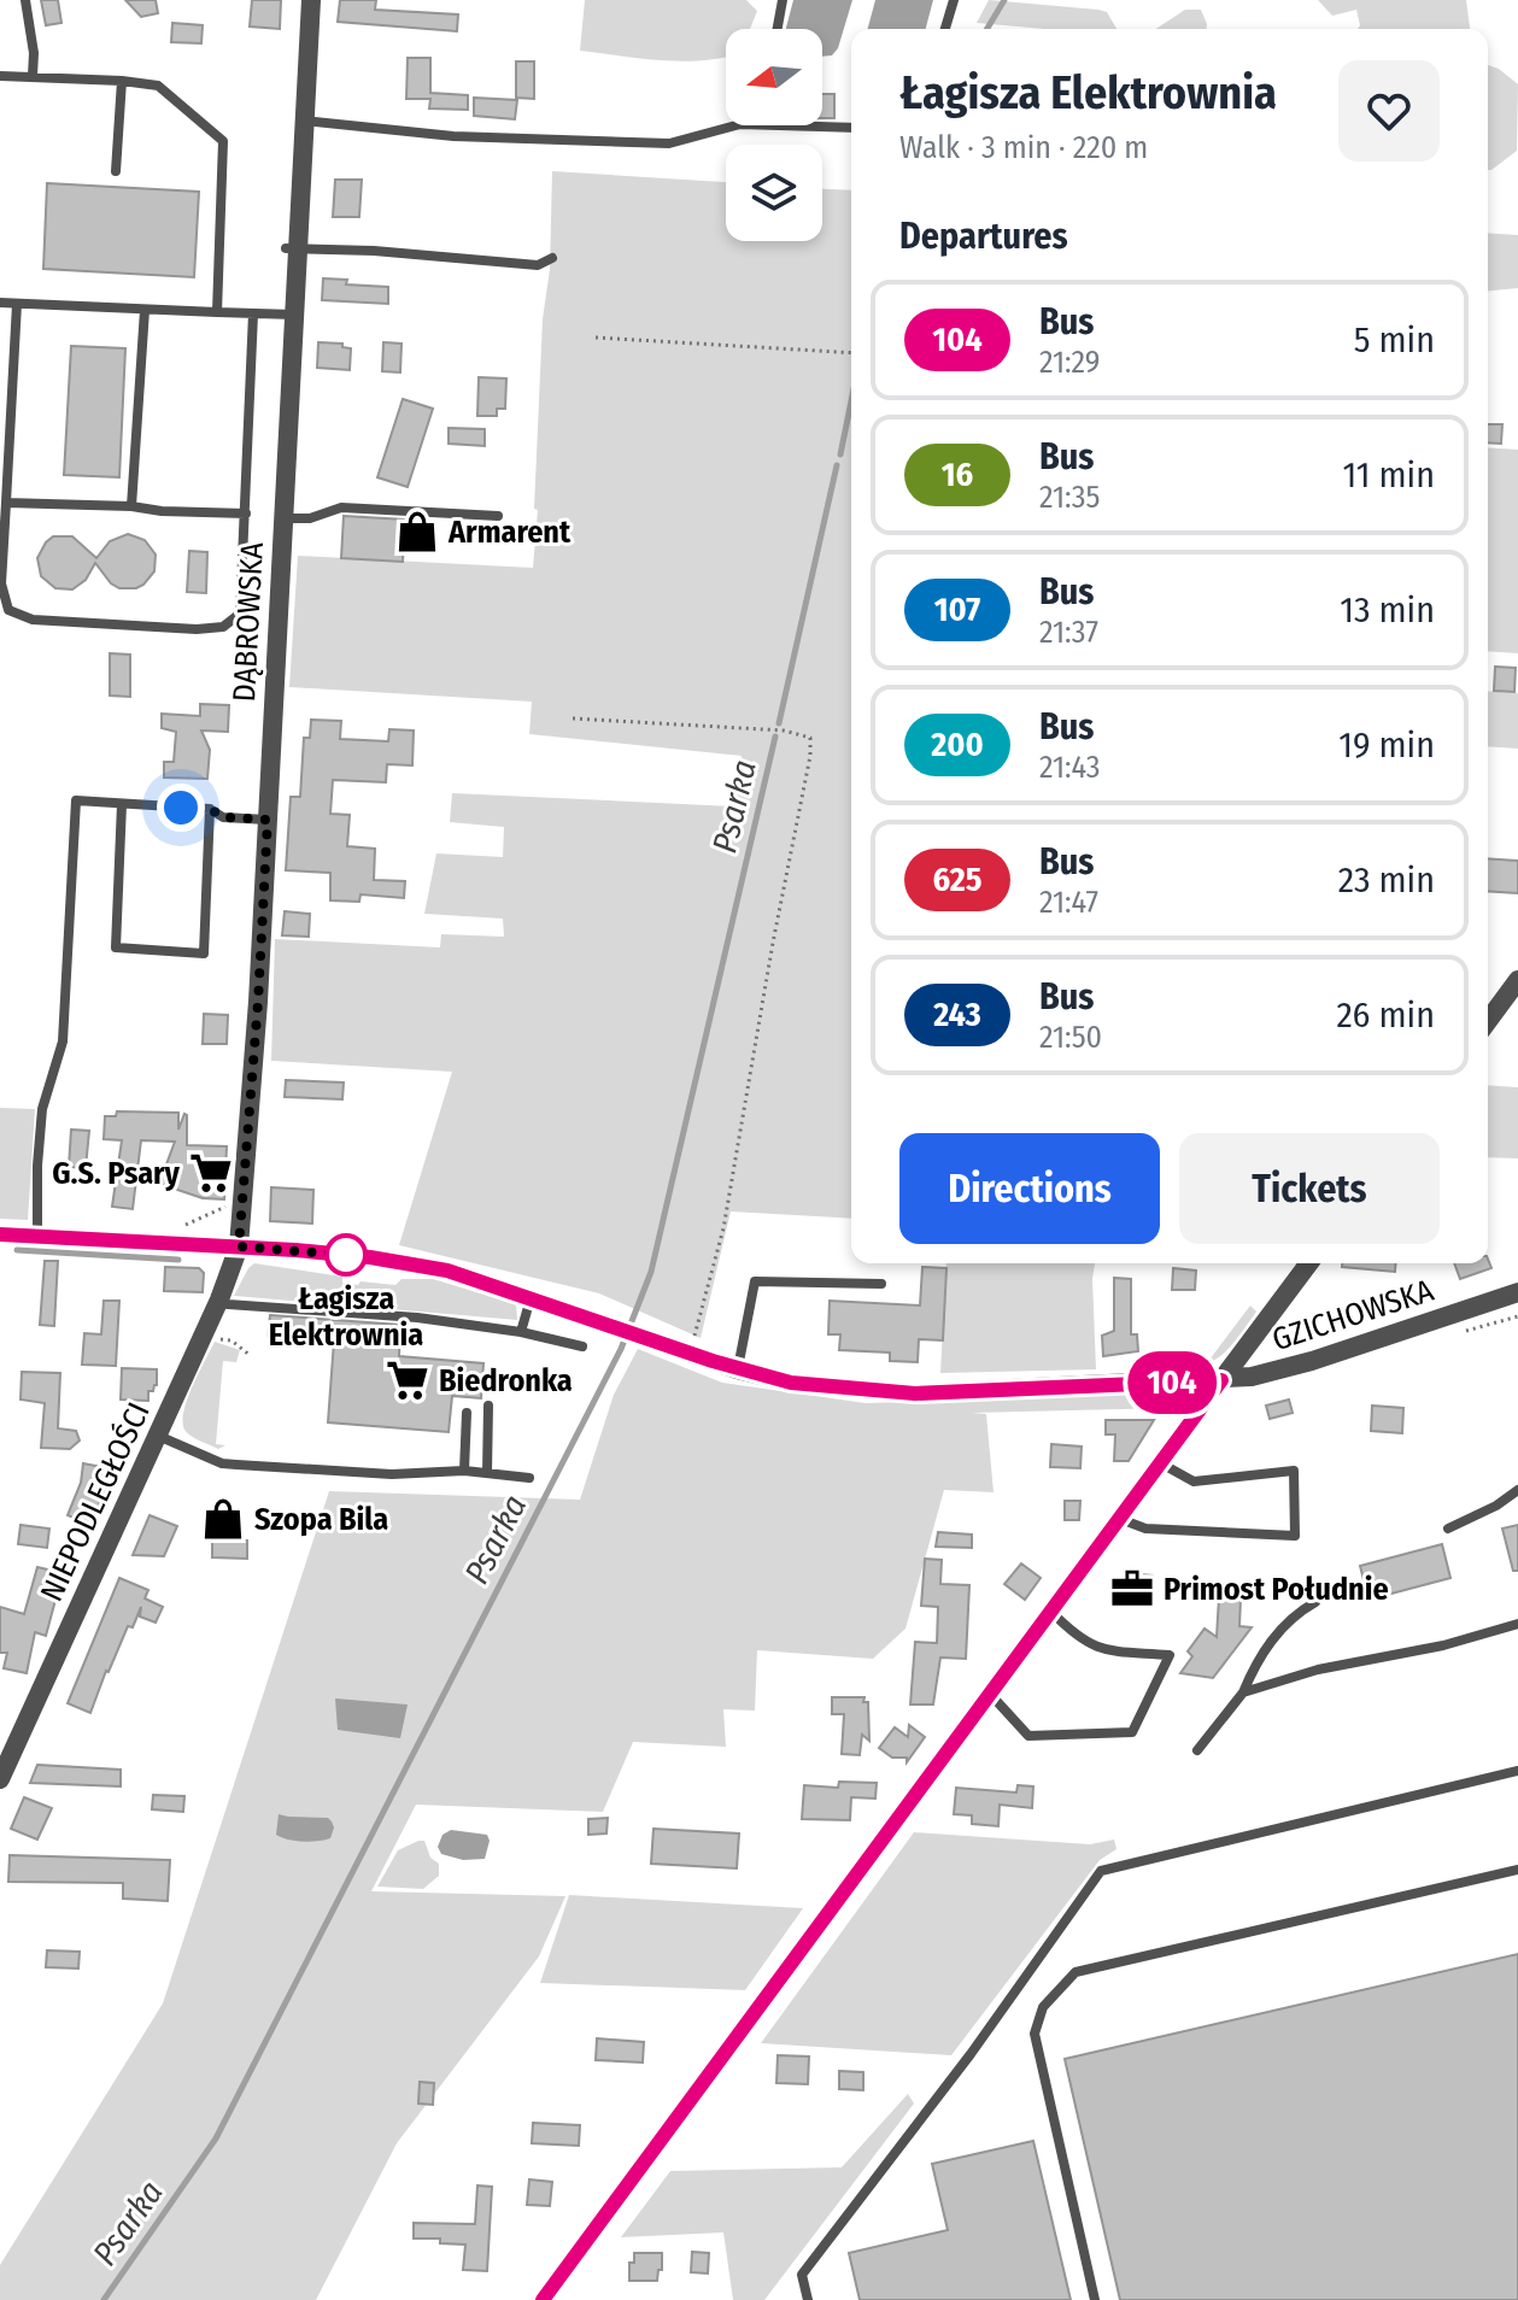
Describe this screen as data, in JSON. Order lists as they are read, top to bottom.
{
  "streets": {
    "street": ["DĄBROWSKA", "GZICHOWSKA", "NIEPODLEGŁOŚCI"]
  },
  "crossings": [
    ["DĄBROWSKA", "GZICHOWSKA"],
    ["DĄBROWSKA", "NIEPODLEGŁOŚCI"],
    ["GZICHOWSKA", "NIEPODLEGŁOŚCI"]
  ],
  "water": ["Psarka"],
  "places": {
    "shop": ["Armarent", "Szopa Bila"],
    "supermarket": ["G.S. Psary", "Biedronka"],
    "other": ["Łagisza Elektrownia"],
    "office": ["Primost Południe"]
  },
  "lines": ["bus line 104"],
  "north": "left",
  "page": {
    "on_map": "104",
    "heading": [
      ["Łagisza Elektrownia", "Walk · 3 min · 220 m"],
      "Departures"
    ],
    "list": [
      {
        "mark": "104",
        "name": "Bus",
        "note": "21:29",
        "value": "5 min"
      },
      {
        "mark": "16",
        "name": "Bus",
        "note": "21:35",
        "value": "11 min"
      },
      {
        "mark": "107",
        "name": "Bus",
        "note": "21:37",
        "value": "13 min"
      },
      {
        "mark": "200",
        "name": "Bus",
        "note": "21:43",
        "value": "19 min"
      },
      {
        "mark": "625",
        "name": "Bus",
        "note": "21:47",
        "value": "23 min"
      },
      {
        "mark": "243",
        "name": "Bus",
        "note": "21:50",
        "value": "26 min"
      }
    ],
    "buttons": ["Directions", "Tickets"]
  }
}
